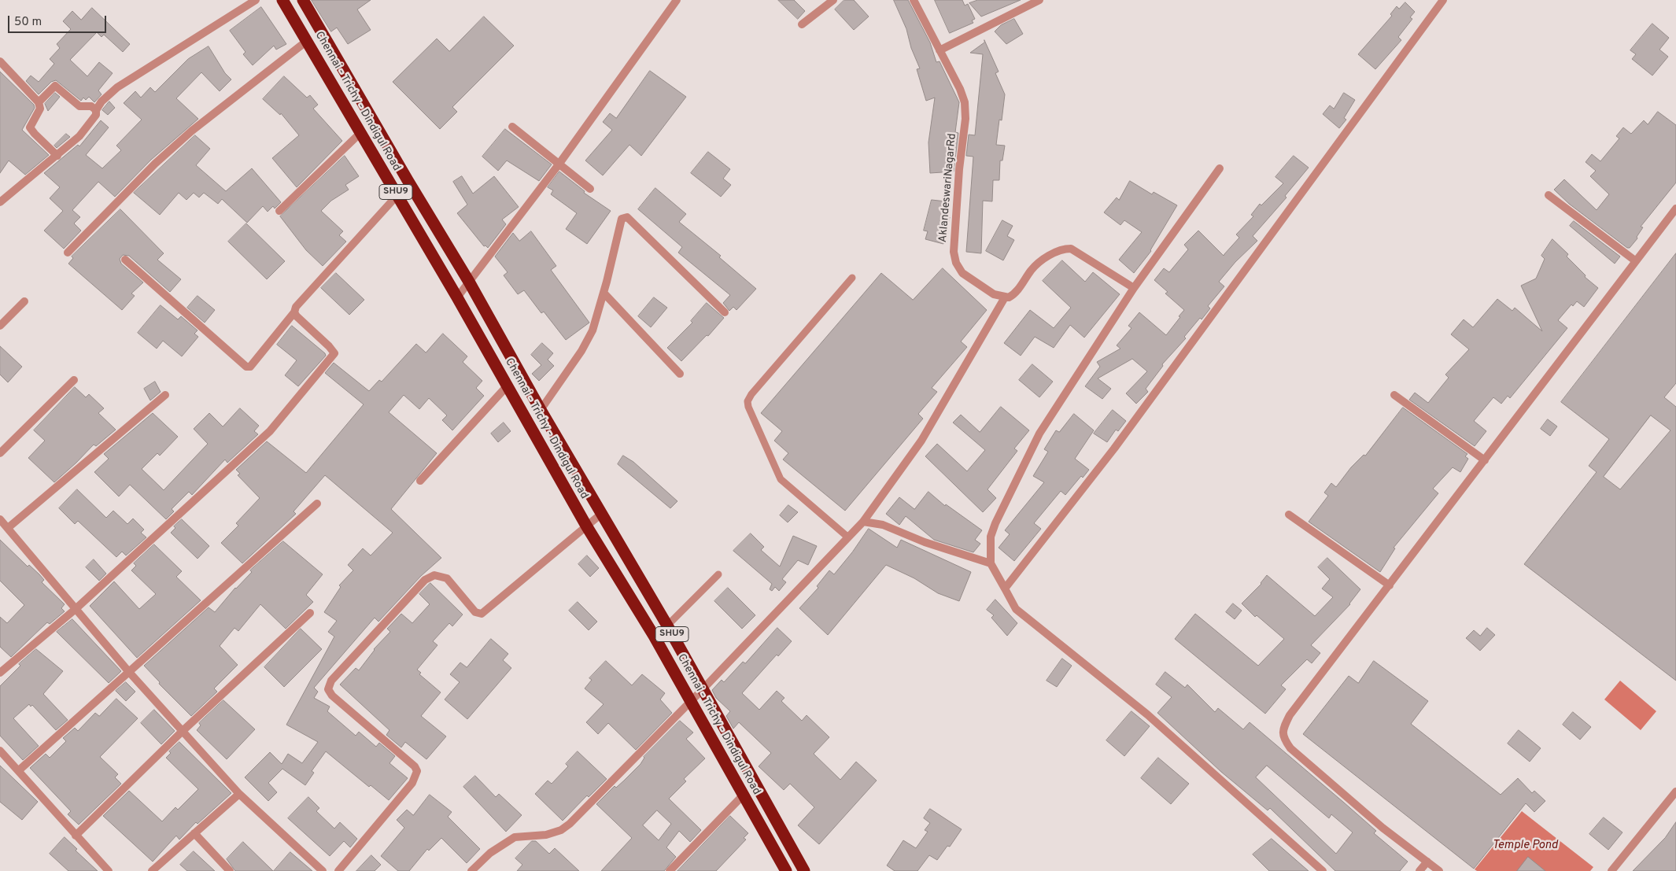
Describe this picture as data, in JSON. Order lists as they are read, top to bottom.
{
  "streets": {
    "highway": ["Chennai - Trichy - Dindigul Road", "SHU9"],
    "street": ["AklandeswariNagarRd"]
  },
  "water": ["Temple Pond"],
  "scale_bar": "50 m"
}
